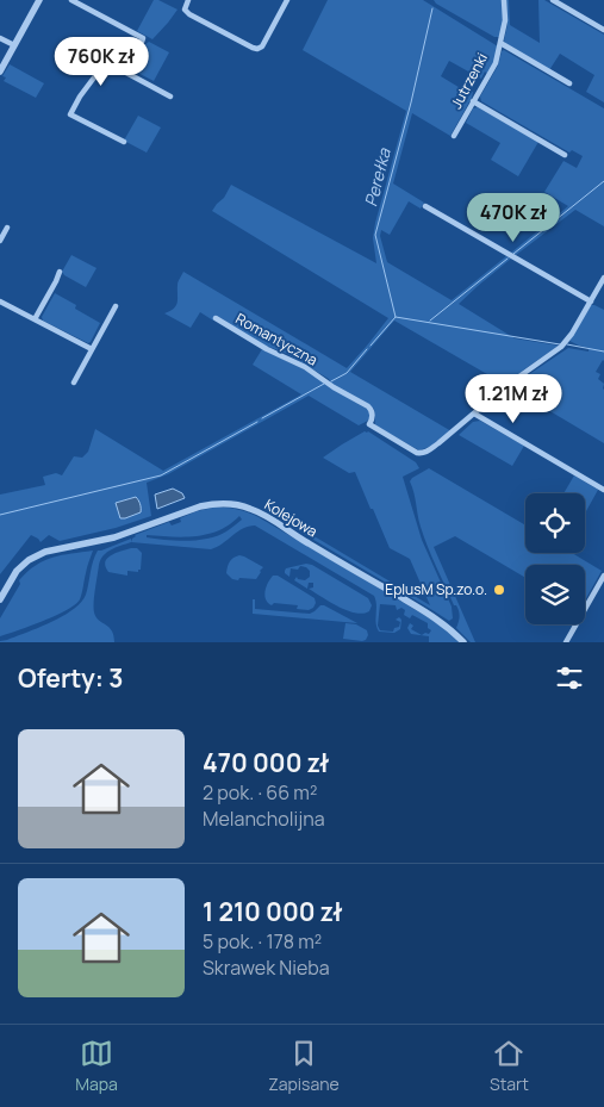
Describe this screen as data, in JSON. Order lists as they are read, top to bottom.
{
  "streets": {
    "street": ["Jutrzenki", "Romantyczna", "Kolejowa"]
  },
  "water": ["Perełka"],
  "places": ["EplusM Sp.zo.o."],
  "page": {
    "price": ["760K zł", "470K zł", "1.21M zł"],
    "heading": "Oferty: 3",
    "list": [
      {
        "name": "470 000 zł",
        "note": "2 pok. · 66 m² · Melancholijna"
      },
      {
        "name": "1 210 000 zł",
        "note": "5 pok. · 178 m² · Skrawek Nieba"
      }
    ],
    "tabs": ["Mapa", "Zapisane", "Start"]
  }
}
